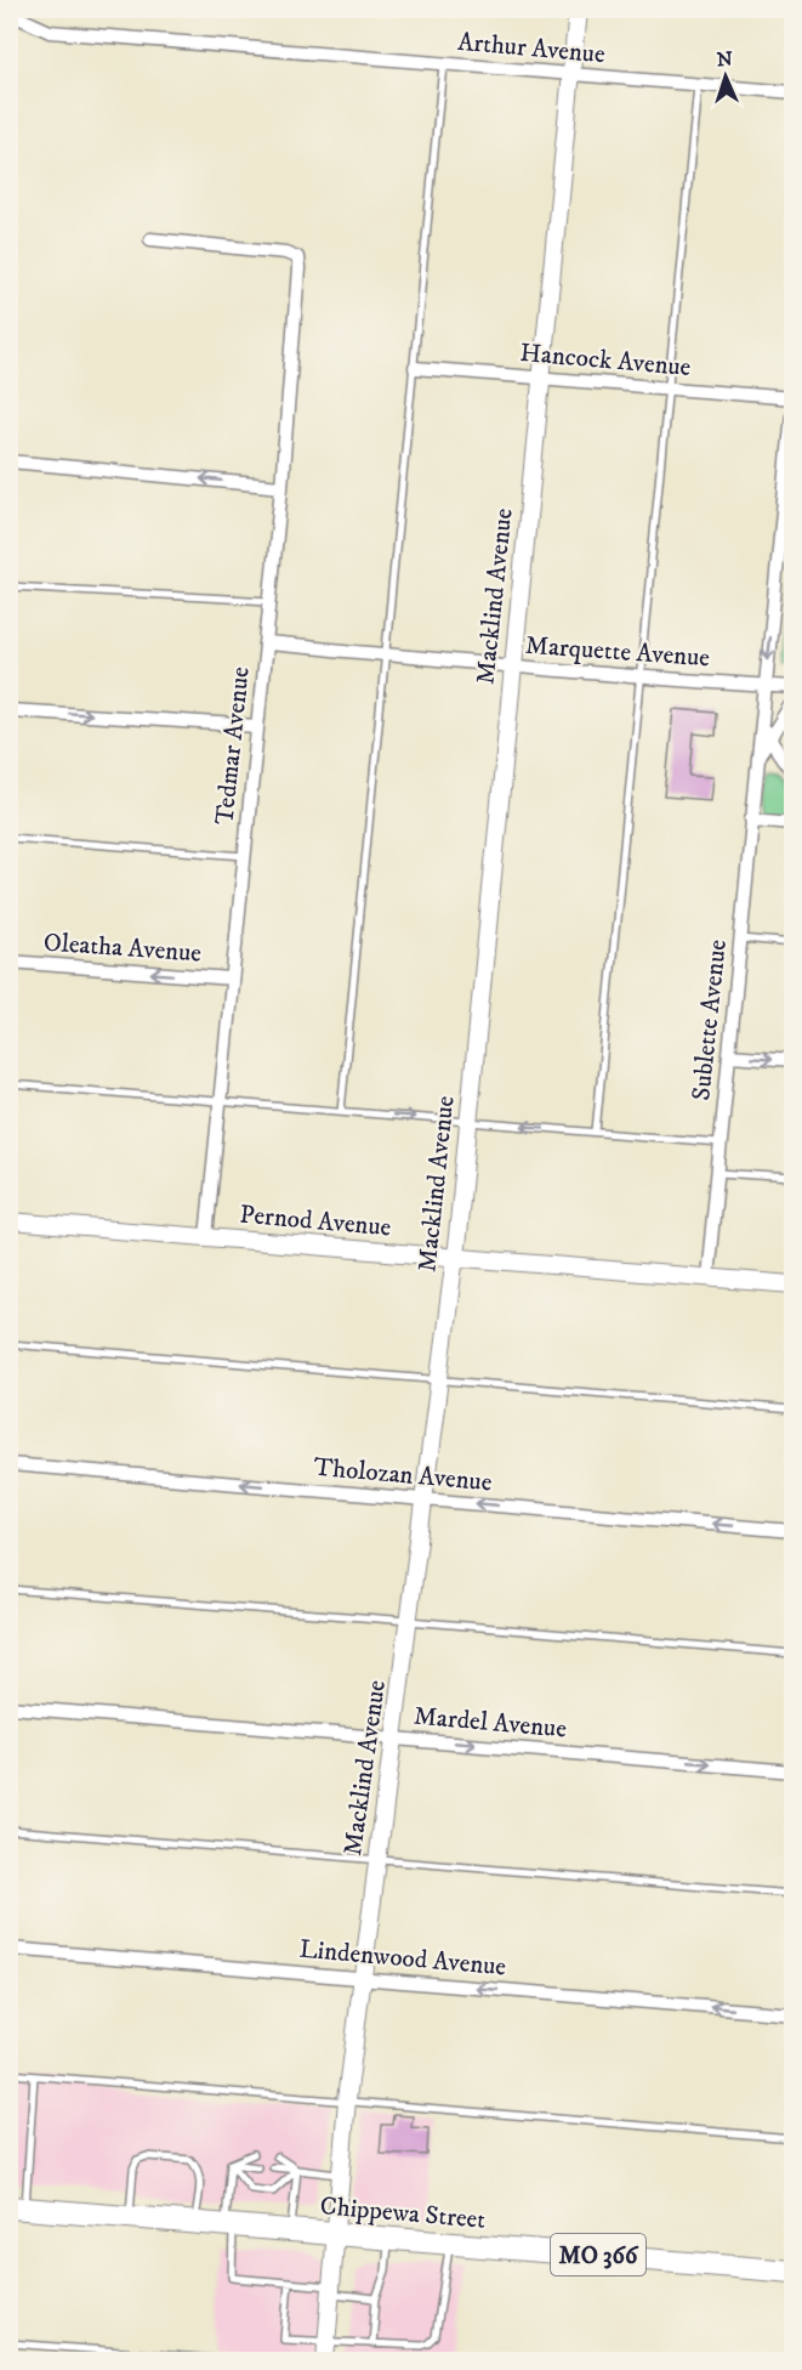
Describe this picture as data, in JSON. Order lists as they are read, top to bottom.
{
  "streets": {
    "main road": ["Chippewa Street", "MO 366"],
    "street": [
      "Arthur Avenue",
      "Hancock Avenue",
      "Macklind Avenue",
      "Marquette Avenue",
      "Tedmar Avenue",
      "Oleatha Avenue",
      "Sublette Avenue",
      "Pernod Avenue",
      "Tholozan Avenue",
      "Mardel Avenue",
      "Lindenwood Avenue"
    ]
  },
  "crossings": [
    ["Arthur Avenue", "Macklind Avenue"],
    ["Hancock Avenue", "Macklind Avenue"],
    ["Hancock Avenue", "Sublette Avenue"],
    ["Macklind Avenue", "Marquette Avenue"],
    ["Macklind Avenue", "Pernod Avenue"],
    ["Macklind Avenue", "Tholozan Avenue"],
    ["Macklind Avenue", "Mardel Avenue"],
    ["Macklind Avenue", "Lindenwood Avenue"],
    ["Macklind Avenue", "Chippewa Street"],
    ["Marquette Avenue", "Tedmar Avenue"],
    ["Marquette Avenue", "Sublette Avenue"],
    ["Tedmar Avenue", "Oleatha Avenue"],
    ["Tedmar Avenue", "Pernod Avenue"],
    ["Sublette Avenue", "Pernod Avenue"]
  ],
  "one_way": [
    "Oleatha Avenue",
    "Tholozan Avenue",
    "Mardel Avenue",
    "Lindenwood Avenue"
  ],
  "north": "top"
}
